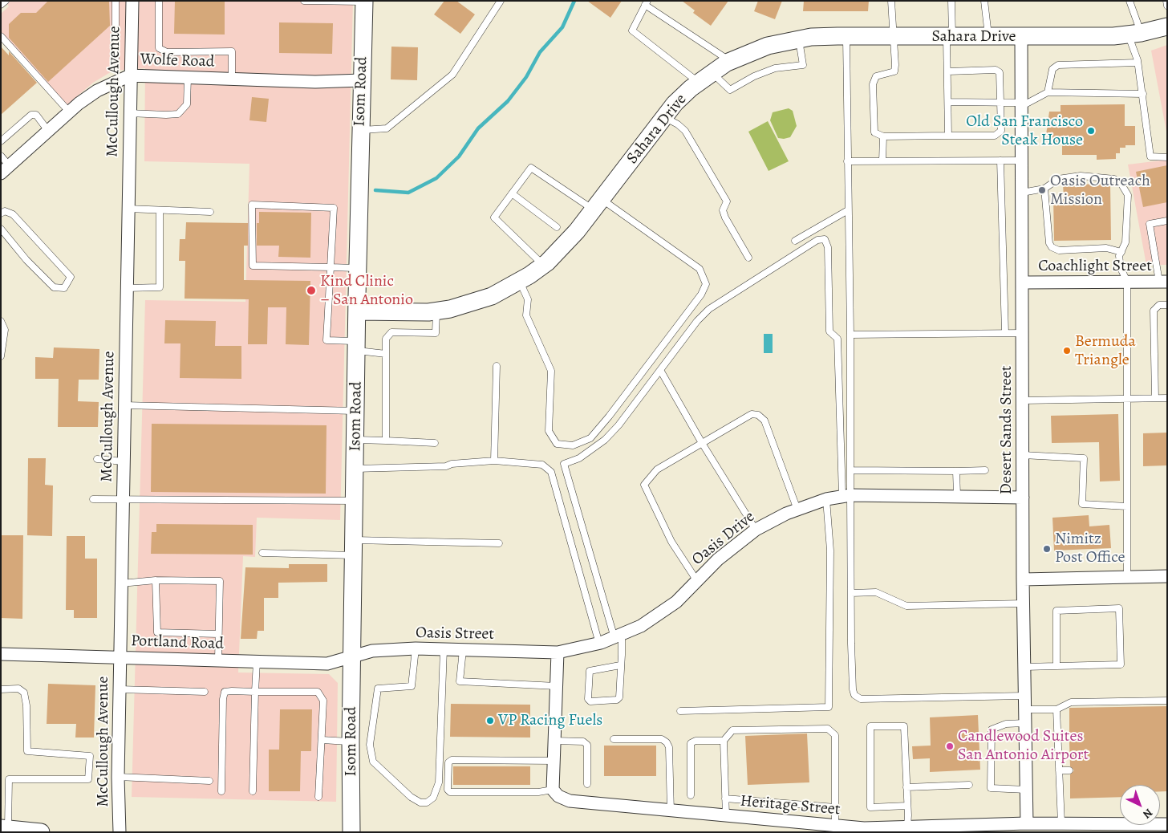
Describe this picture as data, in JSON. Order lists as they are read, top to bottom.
{
  "streets": {
    "street": [
      "Sahara Drive",
      "Wolfe Road",
      "McCullough Avenue",
      "Isom Road",
      "Coachlight Street",
      "Desert Sands Street",
      "Oasis Drive",
      "Oasis Street",
      "Portland Road",
      "Heritage Street"
    ]
  },
  "crossings": [
    ["Sahara Drive", "Isom Road"],
    ["Sahara Drive", "Desert Sands Street"],
    ["Wolfe Road", "McCullough Avenue"],
    ["Wolfe Road", "Isom Road"],
    ["McCullough Avenue", "Portland Road"],
    ["Isom Road", "Oasis Street"],
    ["Isom Road", "Portland Road"],
    ["Coachlight Street", "Desert Sands Street"],
    ["Desert Sands Street", "Oasis Drive"],
    ["Desert Sands Street", "Heritage Street"],
    ["Oasis Drive", "Oasis Street"],
    ["Oasis Street", "Portland Road"]
  ],
  "places": [
    "Old San Francisco Steak House",
    "Oasis Outreach Mission",
    "Kind Clinic – San Antonio",
    "Bermuda Triangle",
    "Nimitz Post Office",
    "VP Racing Fuels",
    "Candlewood Suites San Antonio Airport"
  ],
  "north": "bottom right"
}
